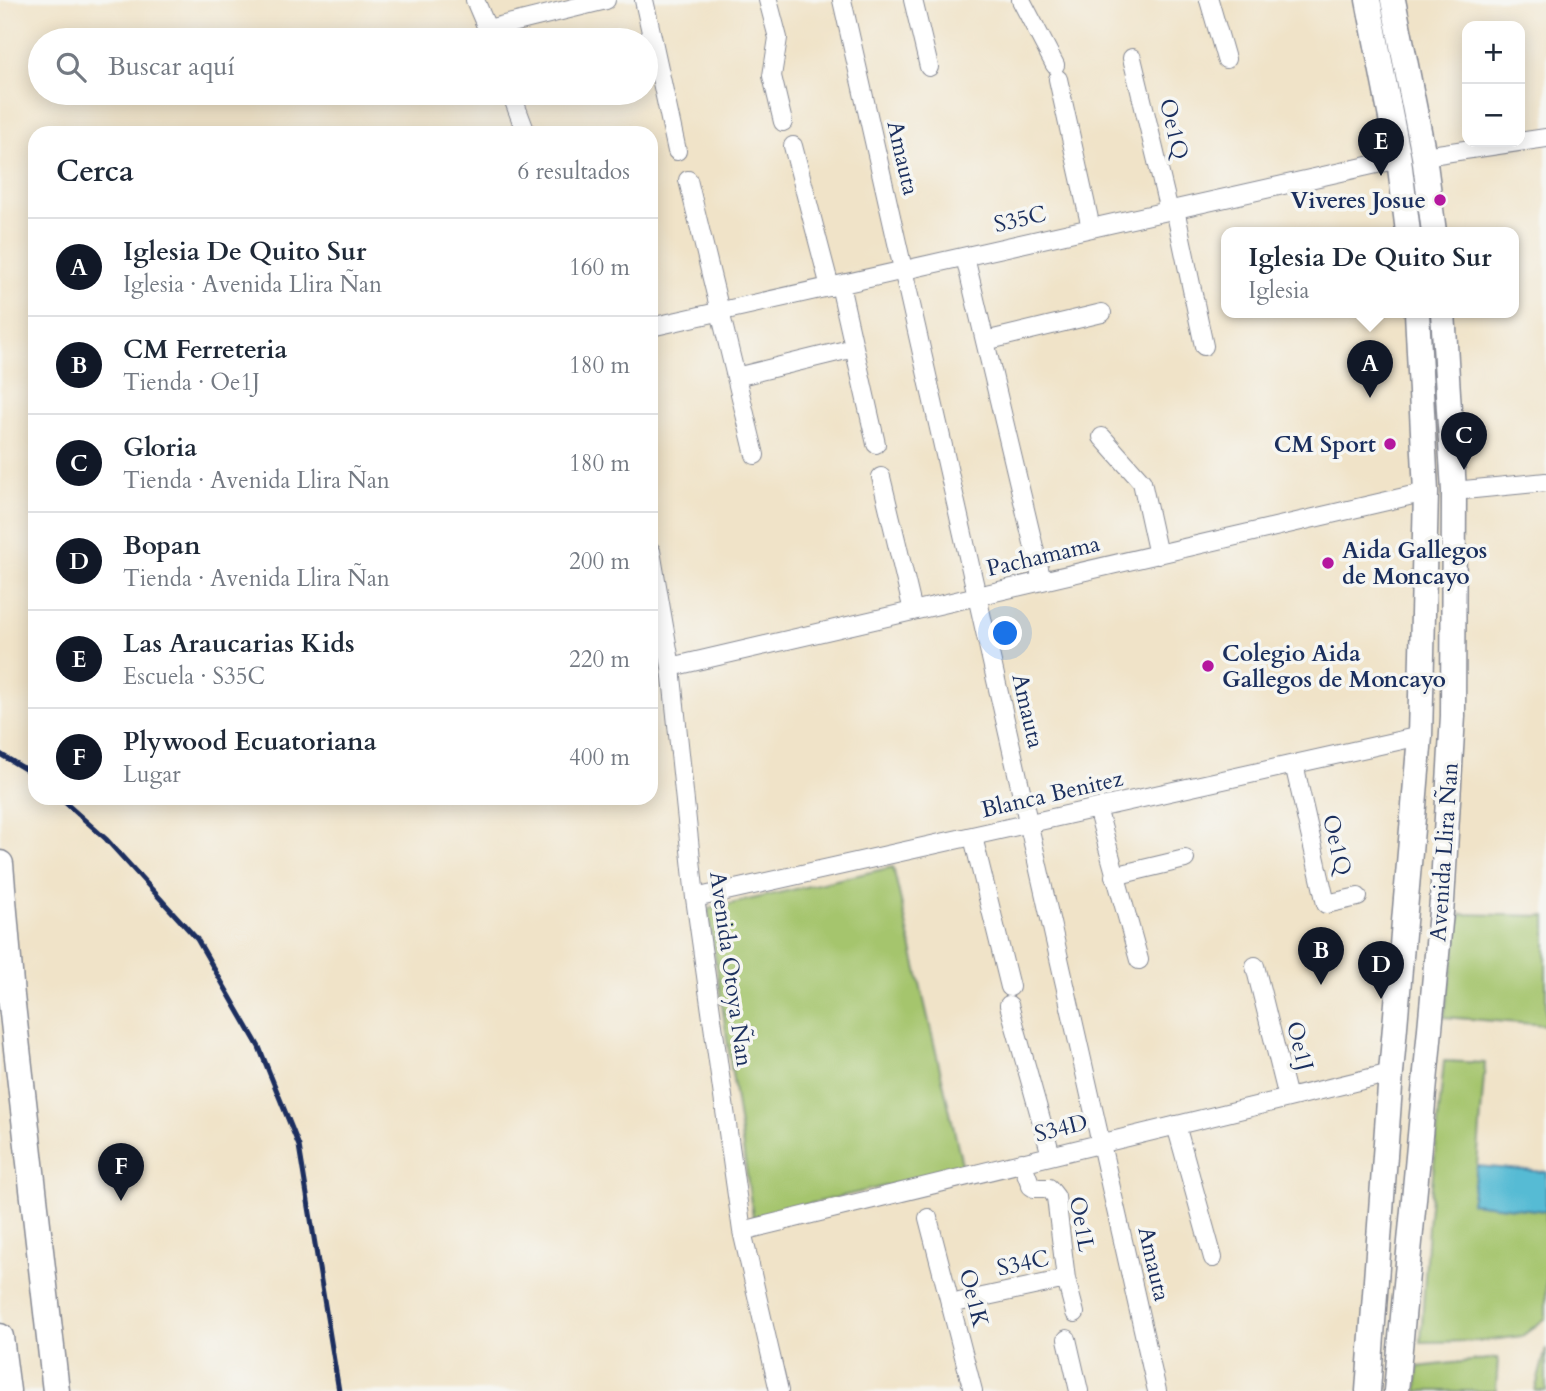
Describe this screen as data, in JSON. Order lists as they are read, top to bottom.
{
  "streets": {
    "street": [
      "Oe1Q",
      "Amauta",
      "S35C",
      "Pachamama",
      "Blanca Benitez",
      "Avenida Llira Ñan",
      "Avenida Otoya Ñan",
      "Oe1J",
      "S34D",
      "Oe1L",
      "S34C",
      "Oe1K"
    ]
  },
  "crossings": [
    ["Oe1Q", "S35C"],
    ["Oe1Q", "Blanca Benitez"],
    ["Amauta", "S35C"],
    ["Amauta", "Pachamama"],
    ["Amauta", "Blanca Benitez"],
    ["Amauta", "S34D"],
    ["Pachamama", "Avenida Llira Ñan"],
    ["Pachamama", "Avenida Otoya Ñan"],
    ["Blanca Benitez", "Avenida Llira Ñan"],
    ["Blanca Benitez", "Avenida Otoya Ñan"],
    ["Avenida Llira Ñan", "S34D"],
    ["Avenida Otoya Ñan", "S34D"],
    ["Oe1J", "S34D"],
    ["S34D", "Oe1L"],
    ["Oe1L", "S34C"],
    ["S34C", "Oe1K"]
  ],
  "places": [
    "Viveres Josue",
    "CM Sport",
    "Aida Gallegos de Moncayo",
    "Colegio Aida Gallegos de Moncayo"
  ],
  "page": {
    "map_buttons": ["+", "−"],
    "search": "Buscar aquí",
    "pins": [
      "E",
      "A",
      "C",
      "B",
      "D",
      "F"
    ],
    "heading": ["Cerca", "6 resultados"],
    "list": [
      {
        "mark": "A",
        "name": "Iglesia De Quito Sur",
        "note": "Iglesia · Avenida Llira Ñan",
        "value": "160 m"
      },
      {
        "mark": "B",
        "name": "CM Ferreteria",
        "note": "Tienda · Oe1J",
        "value": "180 m"
      },
      {
        "mark": "C",
        "name": "Gloria",
        "note": "Tienda · Avenida Llira Ñan",
        "value": "180 m"
      },
      {
        "mark": "D",
        "name": "Bopan",
        "note": "Tienda · Avenida Llira Ñan",
        "value": "200 m"
      },
      {
        "mark": "E",
        "name": "Las Araucarias Kids",
        "note": "Escuela · S35C",
        "value": "220 m"
      },
      {
        "mark": "F",
        "name": "Plywood Ecuatoriana",
        "note": "Lugar",
        "value": "400 m"
      }
    ],
    "popup": ["Iglesia De Quito Sur", "Iglesia"]
  }
}
